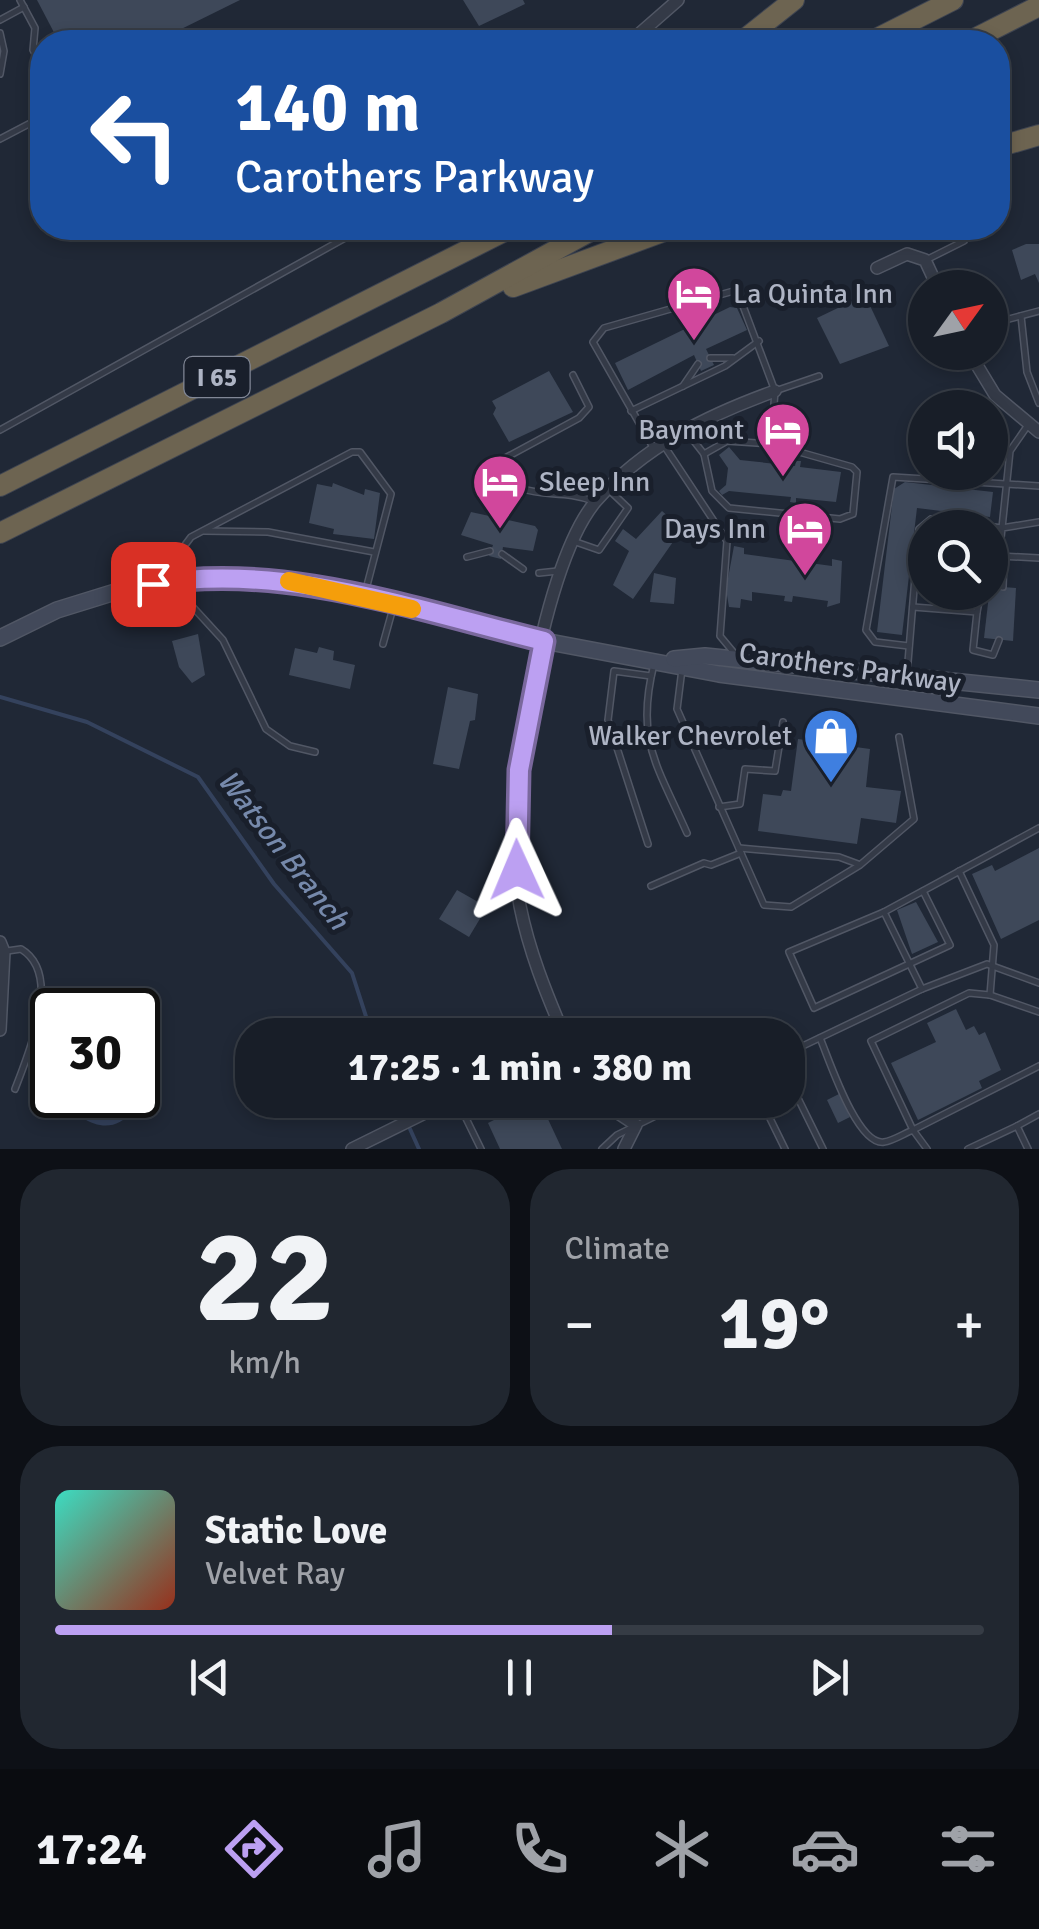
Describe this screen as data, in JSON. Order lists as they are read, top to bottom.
{
  "streets": {
    "highway": ["I 65"],
    "main road": ["Carothers Parkway"]
  },
  "water": ["Watson Branch"],
  "places": {
    "hotel": [
      "La Quinta Inn",
      "Baymont",
      "Sleep Inn",
      "Days Inn"
    ],
    "shop": ["Walker Chevrolet"]
  },
  "north": "top right",
  "page": {
    "turn": ["140 m", "Carothers Parkway"],
    "limit": "30",
    "trip": "17:25 · 1 min · 380 m",
    "tile": [
      ["22", "km/h"],
      "Climate"
    ],
    "heat": ["−", "19°", "+"],
    "song": ["Static Love", "Velvet Ray"],
    "tabs": "17:24"
  }
}
